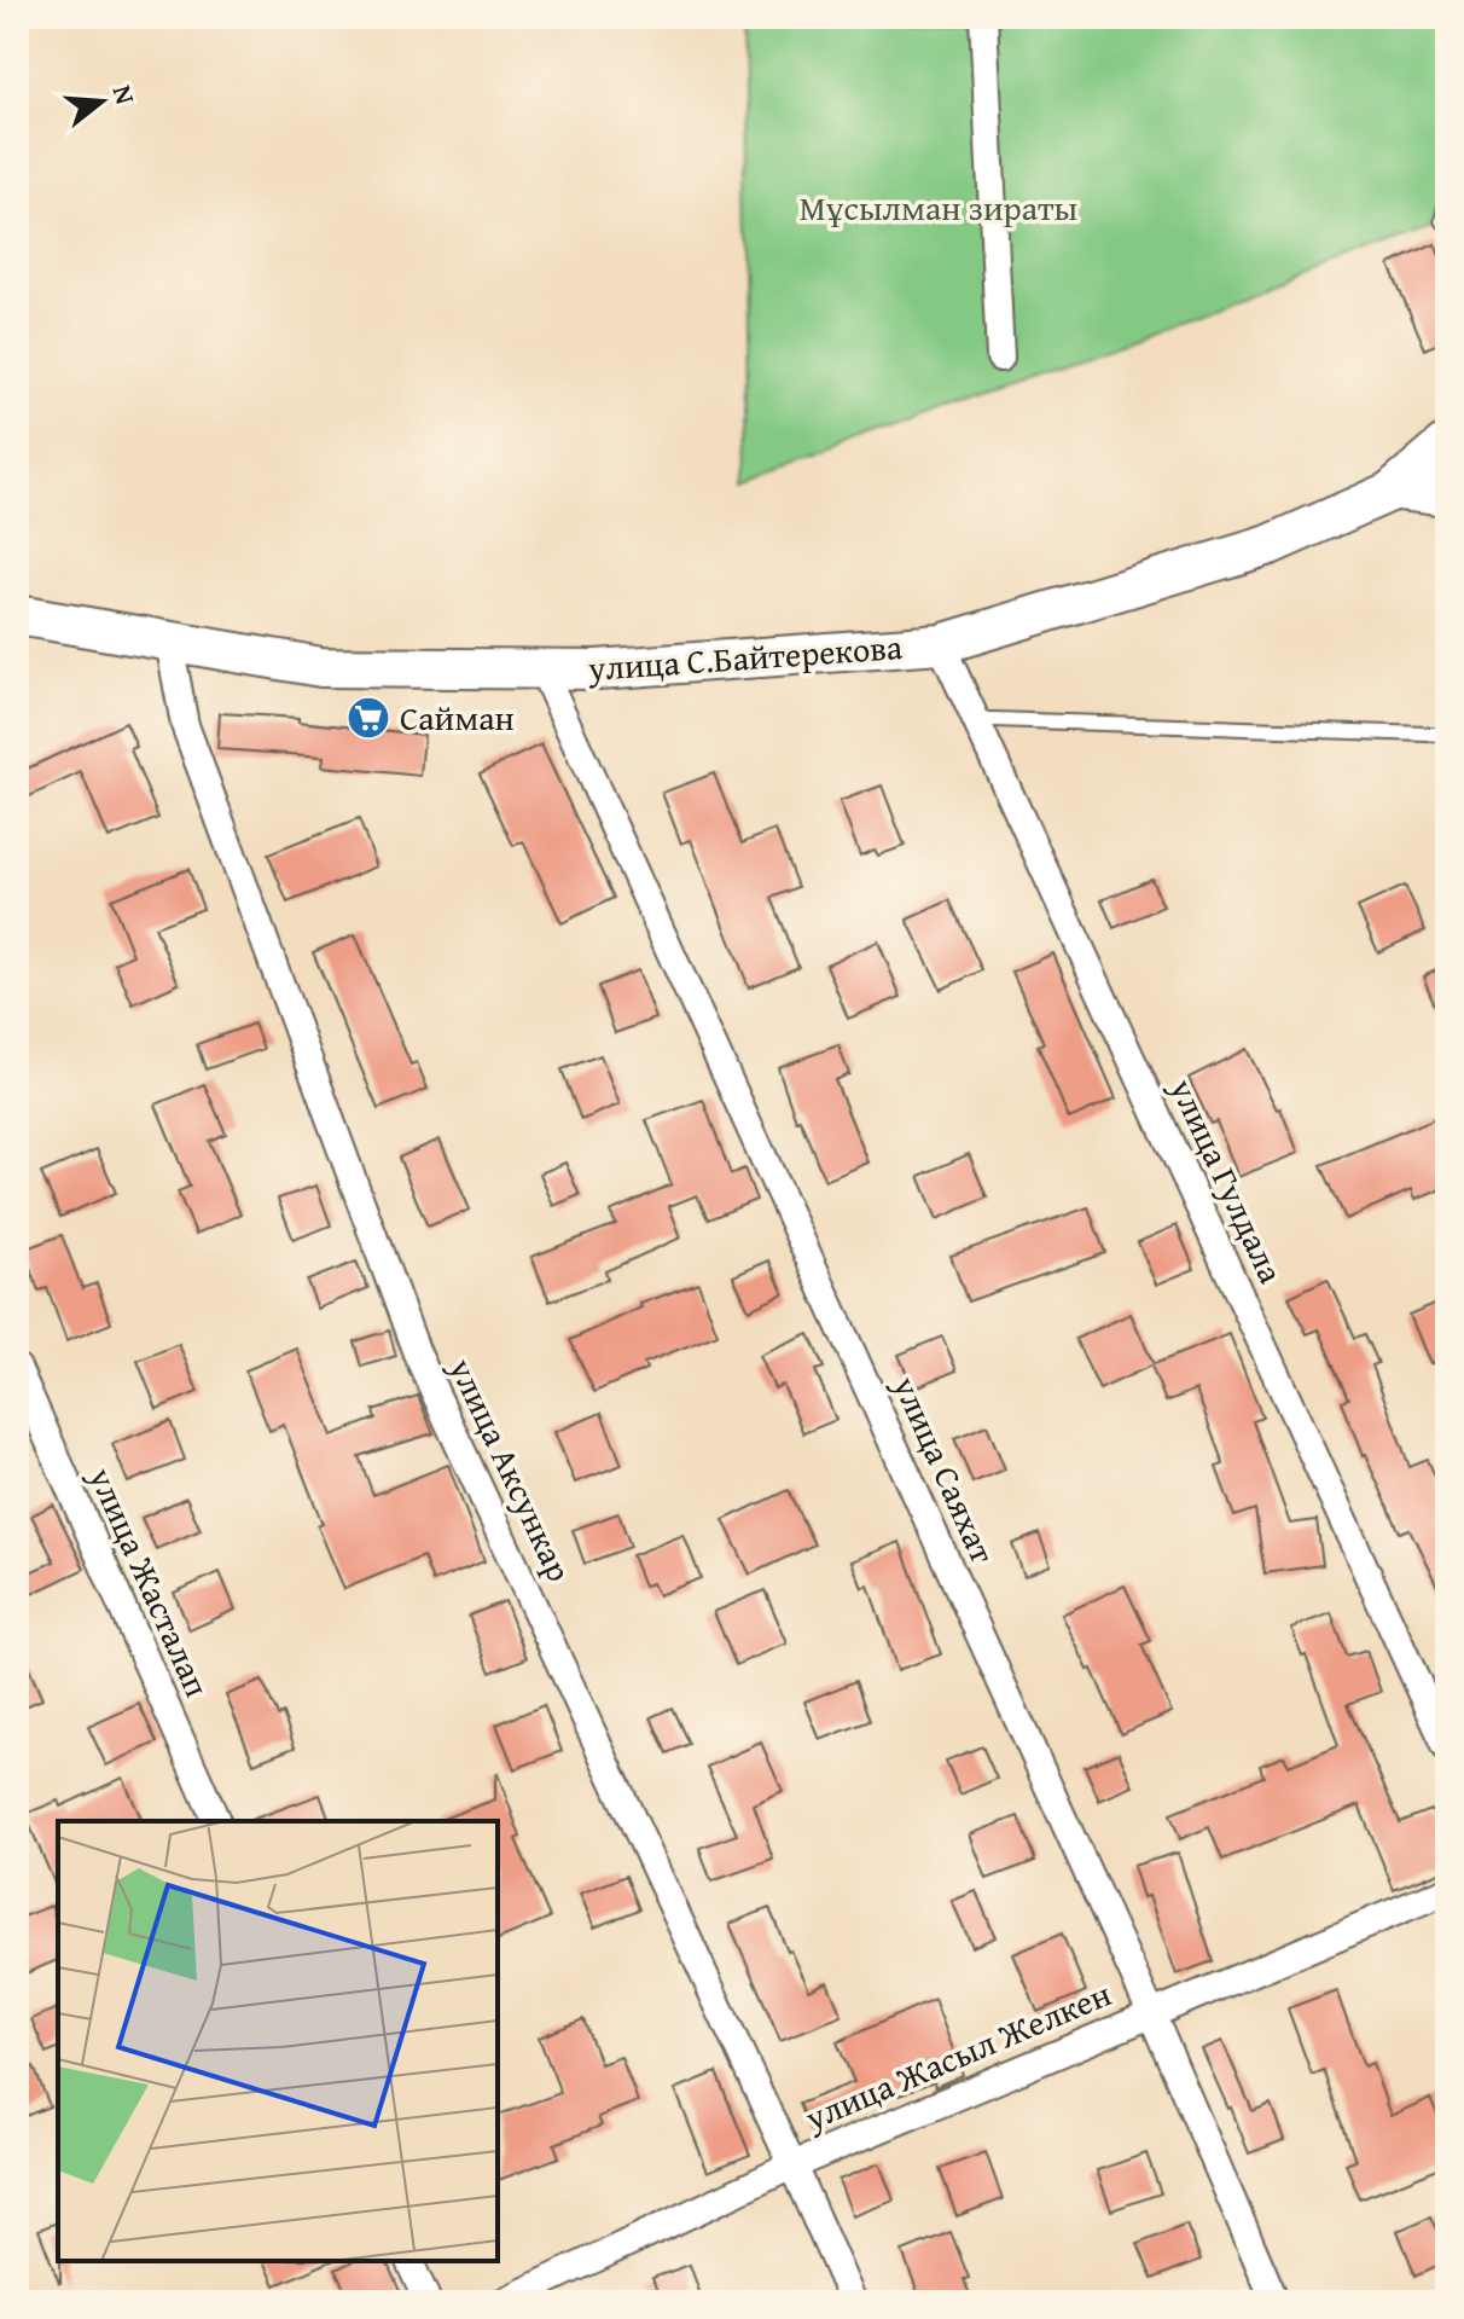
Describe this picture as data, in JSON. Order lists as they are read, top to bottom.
{
  "streets": {
    "main road": ["улица С.Байтерекова"],
    "street": [
      "улица Гулдала",
      "улица Аксункар",
      "улица Саяхат",
      "улица Жасталап",
      "улица Жасыл Желкен"
    ]
  },
  "crossings": [
    ["улица С.Байтерекова", "улица Гулдала"],
    ["улица С.Байтерекова", "улица Аксункар"],
    ["улица С.Байтерекова", "улица Саяхат"],
    ["улица Аксункар", "улица Жасыл Желкен"],
    ["улица Саяхат", "улица Жасыл Желкен"]
  ],
  "parks": ["Мұсылман зираты"],
  "places": {
    "supermarket": ["Сайман"]
  },
  "north": "right"
}
